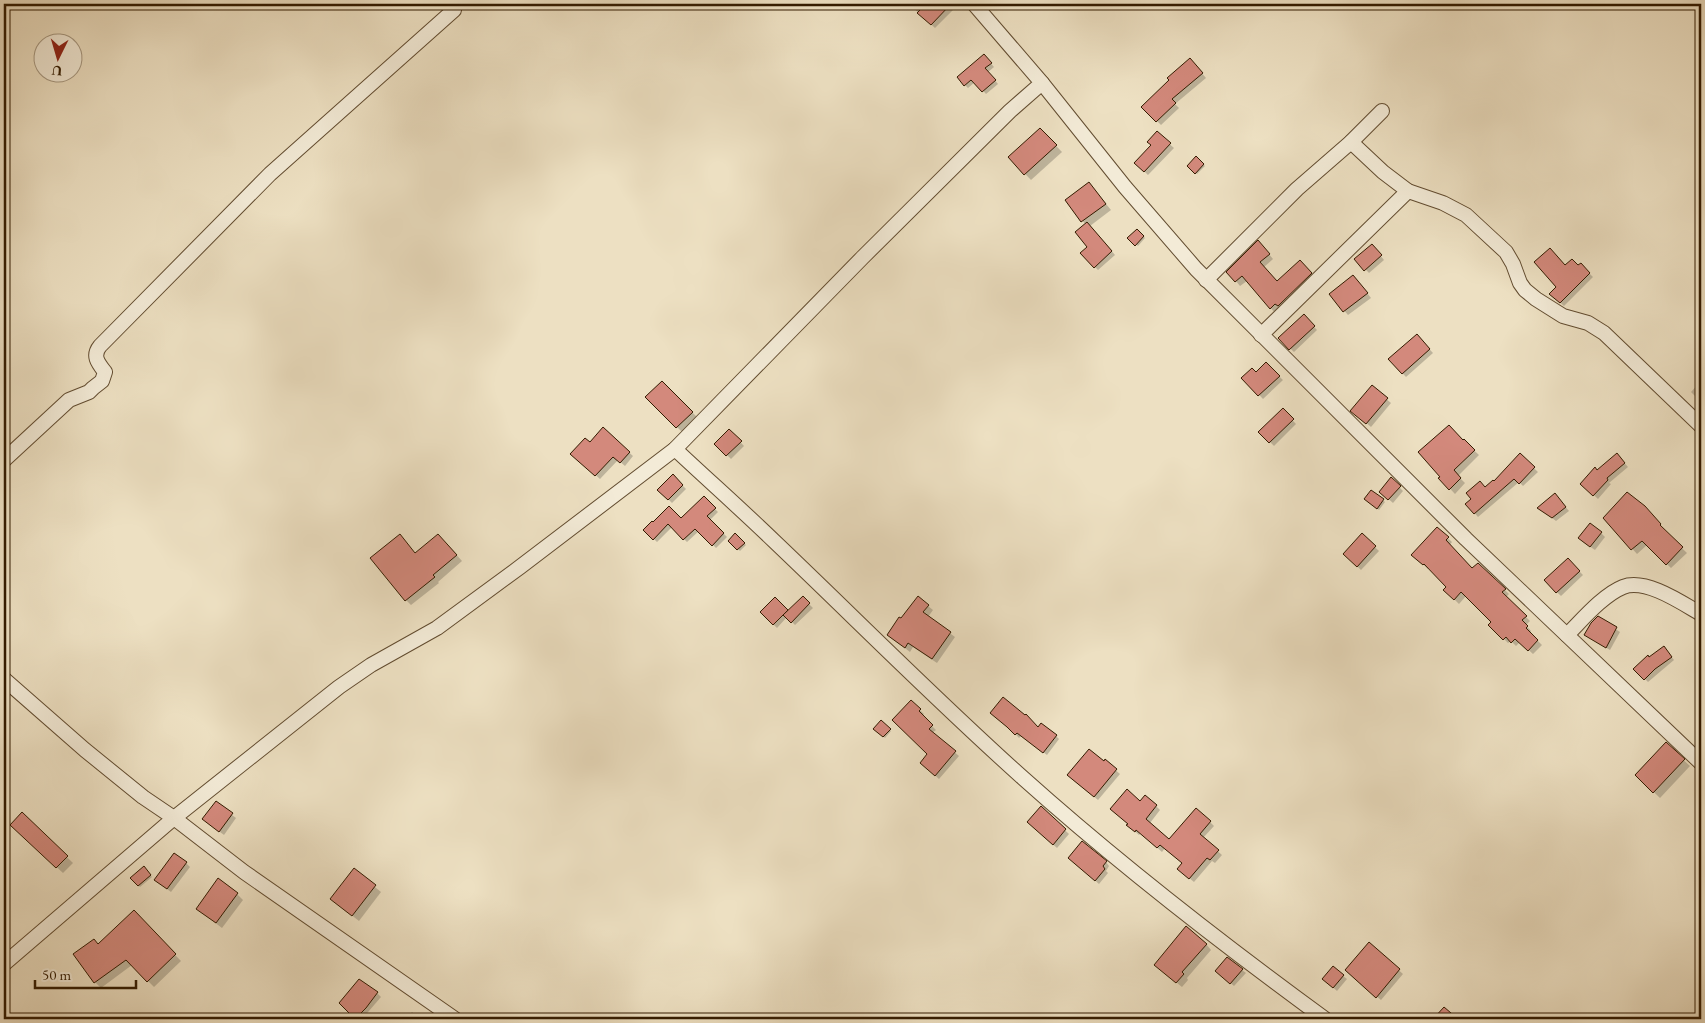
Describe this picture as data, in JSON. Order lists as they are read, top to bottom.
{
  "scale_bar": "50 m",
  "north": "bottom"
}
